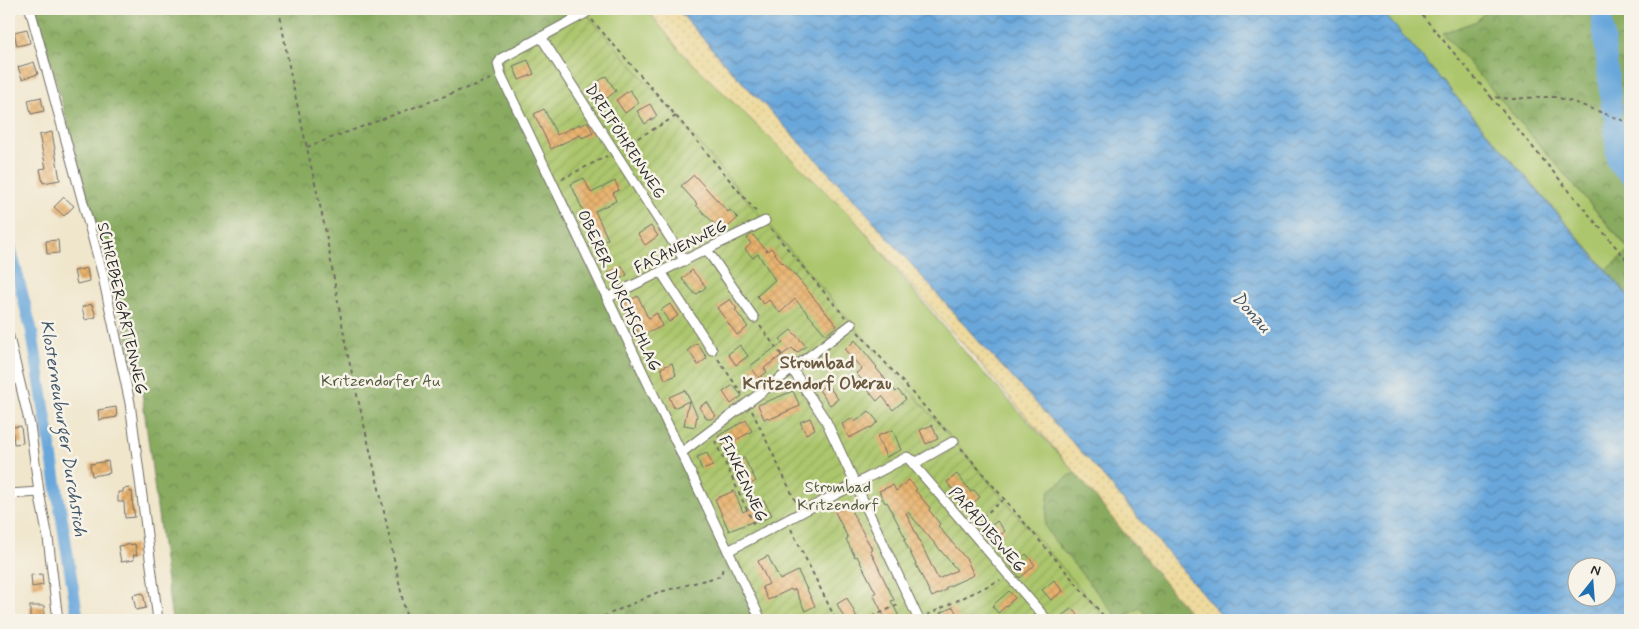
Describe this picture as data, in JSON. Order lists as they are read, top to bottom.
{
  "streets": {
    "street": [
      "DREIFÖHRENWEG",
      "FASANENWEG",
      "OBERER DURCHSCHLAG",
      "SCHREBERGARTENWEG",
      "PARADIESWEG"
    ],
    "path": ["FINKENWEG"]
  },
  "crossings": [
    ["DREIFÖHRENWEG", "FASANENWEG"],
    ["FASANENWEG", "OBERER DURCHSCHLAG"]
  ],
  "districts": ["Strombad Kritzendorf Oberau"],
  "water": ["Donau", "Klosterneuburger Durchstich"],
  "parks": ["Kritzendorfer Au", "Strombad Kritzendorf"],
  "north": "top"
}
